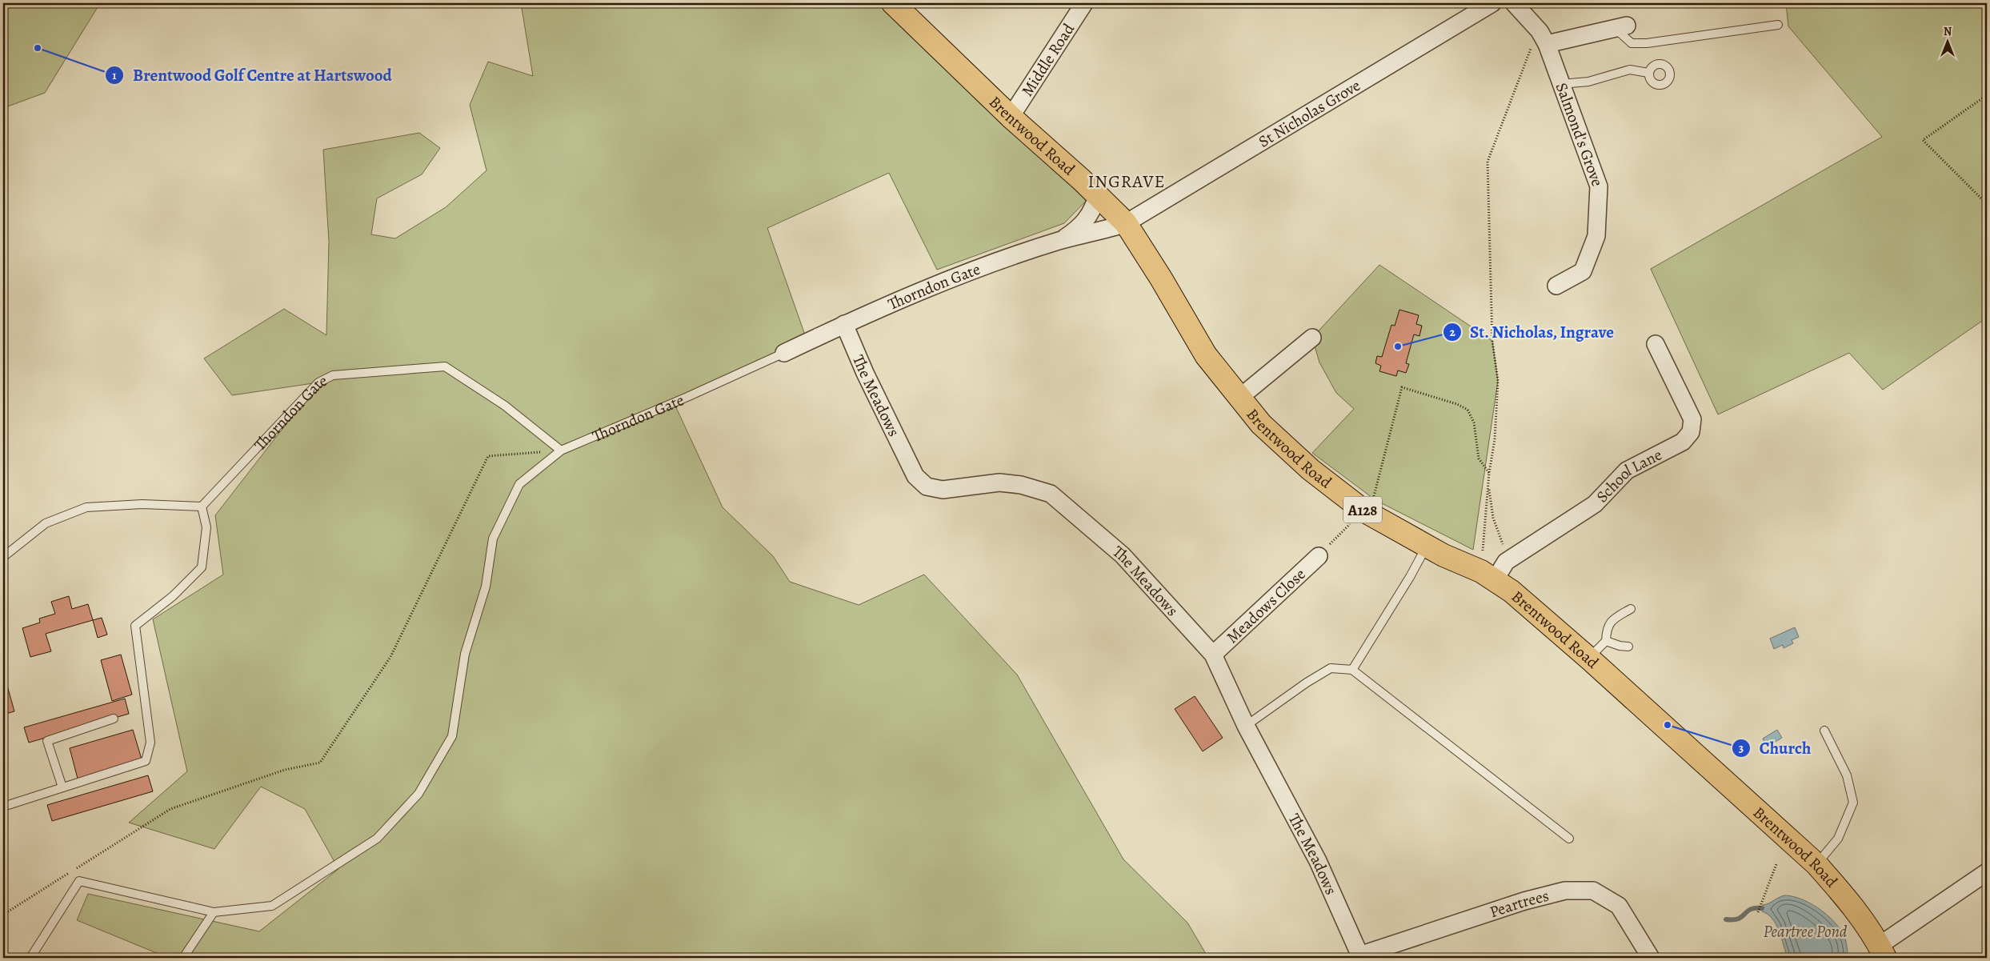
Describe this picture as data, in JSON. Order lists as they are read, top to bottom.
{
  "streets": {
    "main road": ["Brentwood Road", "A128"],
    "street": [
      "Middle Road",
      "St Nicholas Grove",
      "Salmond's Grove",
      "Thorndon Gate",
      "The Meadows",
      "School Lane",
      "Meadows Close",
      "Peartrees"
    ]
  },
  "crossings": [
    ["Middle Road", "Brentwood Road"],
    ["St Nicholas Grove", "Brentwood Road"],
    ["St Nicholas Grove", "Thorndon Gate"],
    ["Brentwood Road", "Thorndon Gate"],
    ["Brentwood Road", "School Lane"],
    ["Thorndon Gate", "The Meadows"],
    ["The Meadows", "Meadows Close"],
    ["The Meadows", "Peartrees"]
  ],
  "districts": ["INGRAVE"],
  "water": ["Peartree Pond"],
  "places": ["Brentwood Golf Centre at Hartswood", "St. Nicholas, Ingrave", "Church"],
  "north": "top"
}
